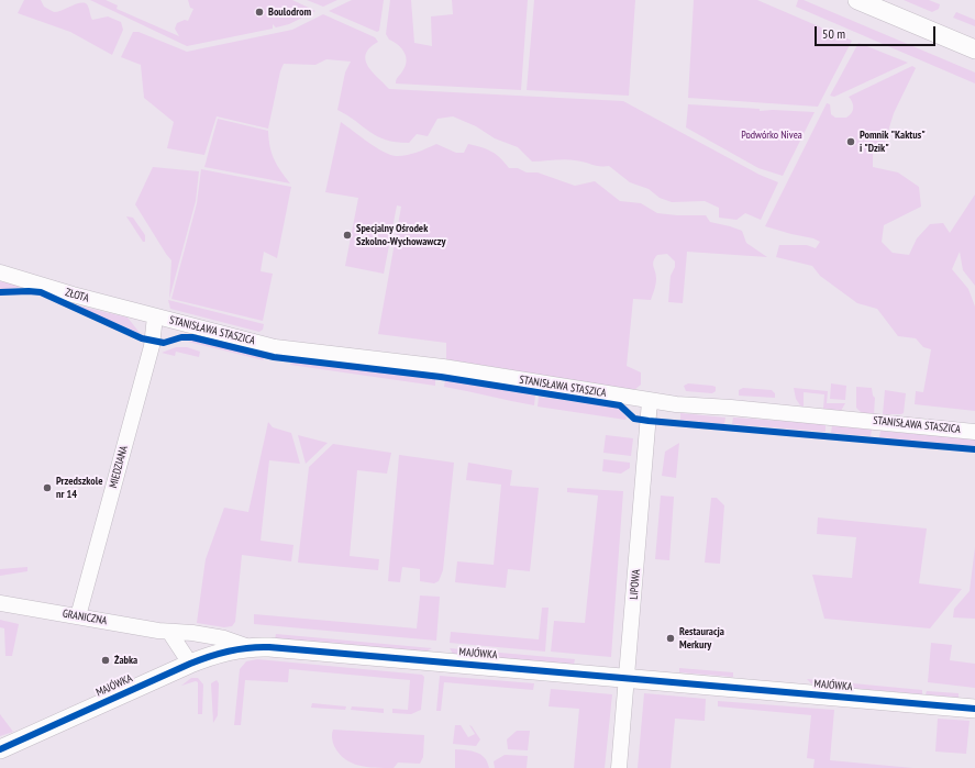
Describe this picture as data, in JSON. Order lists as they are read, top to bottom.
{
  "streets": {
    "street": [
      "ZŁOTA",
      "STANISŁAWA STASZICA",
      "MIEDZIANA",
      "LIPOWA",
      "GRANICZNA",
      "MAJÓWKA"
    ]
  },
  "crossings": [
    ["ZŁOTA", "STANISŁAWA STASZICA"],
    ["ZŁOTA", "MIEDZIANA"],
    ["STANISŁAWA STASZICA", "MIEDZIANA"],
    ["STANISŁAWA STASZICA", "LIPOWA"],
    ["MIEDZIANA", "GRANICZNA"],
    ["LIPOWA", "MAJÓWKA"],
    ["GRANICZNA", "MAJÓWKA"]
  ],
  "parks": ["Podwórko Nivea"],
  "places": [
    "Boulodrom",
    "Pomnik \"Kaktus\" i \"Dzik\"",
    "Specjalny Ośrodek Szkolno-Wychowawczy",
    "Przedszkole nr 14",
    "Restauracja Merkury",
    "Żabka"
  ],
  "scale_bar": "50 m"
}
